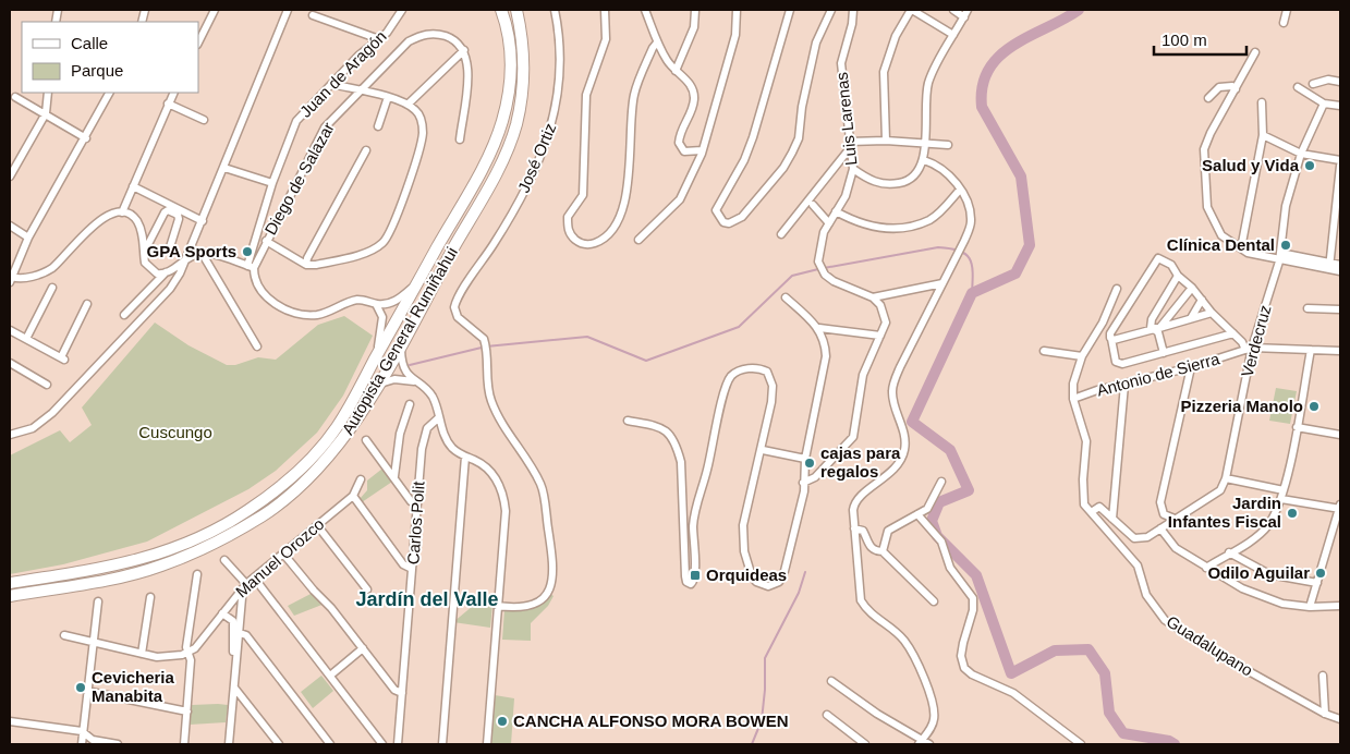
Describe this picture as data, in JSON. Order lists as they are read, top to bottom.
{
  "streets": {
    "highway": ["Autopista General Rumiñahui"],
    "street": [
      "Juan de Aragón",
      "Luis Larenas",
      "José Ortiz",
      "Diego de Salazar",
      "Verdecruz",
      "Antonio de Sierra",
      "Carlos Polit",
      "Manuel Orozco",
      "Guadalupano"
    ]
  },
  "crossings": [
    ["Juan de Aragón", "Diego de Salazar"],
    ["Verdecruz", "Antonio de Sierra"],
    ["Antonio de Sierra", "Guadalupano"]
  ],
  "districts": ["Jardín del Valle"],
  "parks": ["Cuscungo"],
  "places": {
    "other": [
      "Salud y Vida",
      "Clínica Dental",
      "GPA Sports",
      "Pizzeria Manolo",
      "cajas para regalos",
      "Jardin Infantes Fiscal",
      "Odilo Aguilar",
      "Cevicheria Manabita",
      "CANCHA ALFONSO MORA BOWEN"
    ],
    "transit": ["Orquideas"]
  },
  "legend": ["Calle", "Parque"],
  "scale_bar": "100 m"
}
